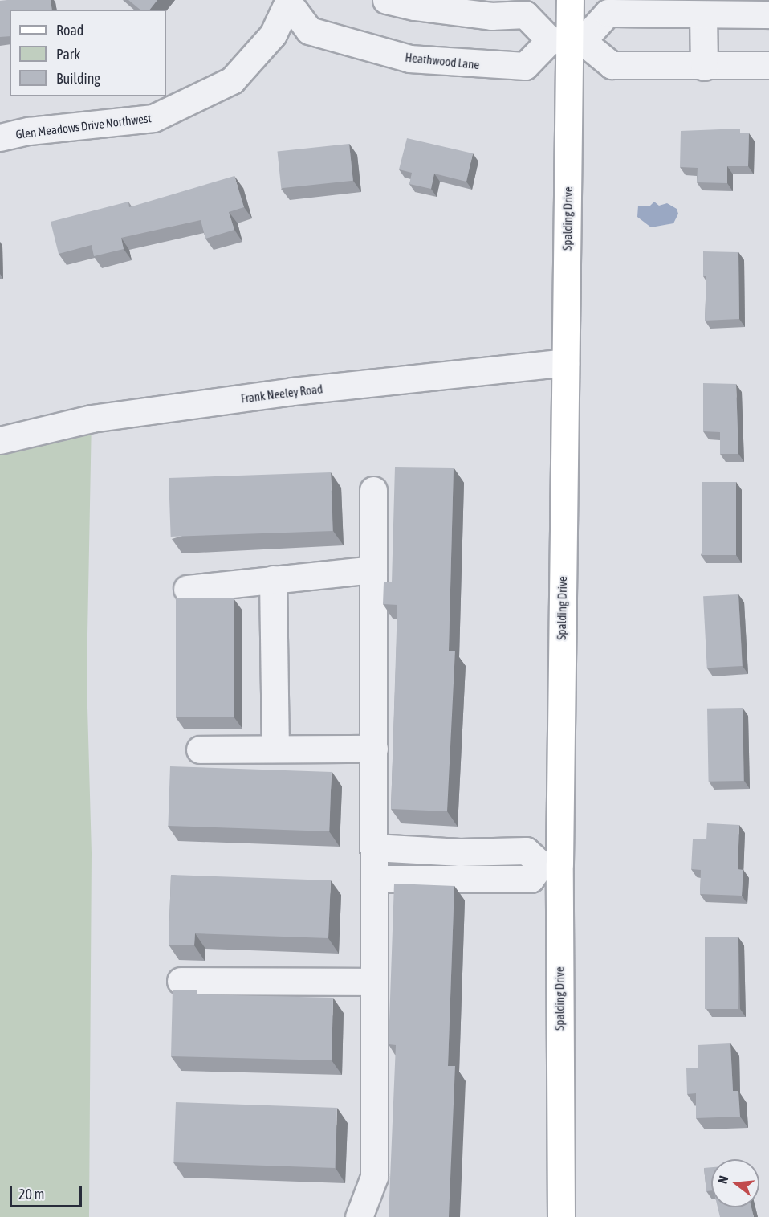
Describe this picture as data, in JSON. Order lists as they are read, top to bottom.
{
  "streets": {
    "main road": ["Spalding Drive"],
    "street": ["Heathwood Lane", "Glen Meadows Drive Northwest", "Frank Neeley Road"]
  },
  "crossings": [
    ["Heathwood Lane", "Glen Meadows Drive Northwest"],
    ["Heathwood Lane", "Spalding Drive"],
    ["Spalding Drive", "Frank Neeley Road"]
  ],
  "legend": ["Road", "Park", "Building"],
  "scale_bar": "20 m",
  "north": "left"
}
